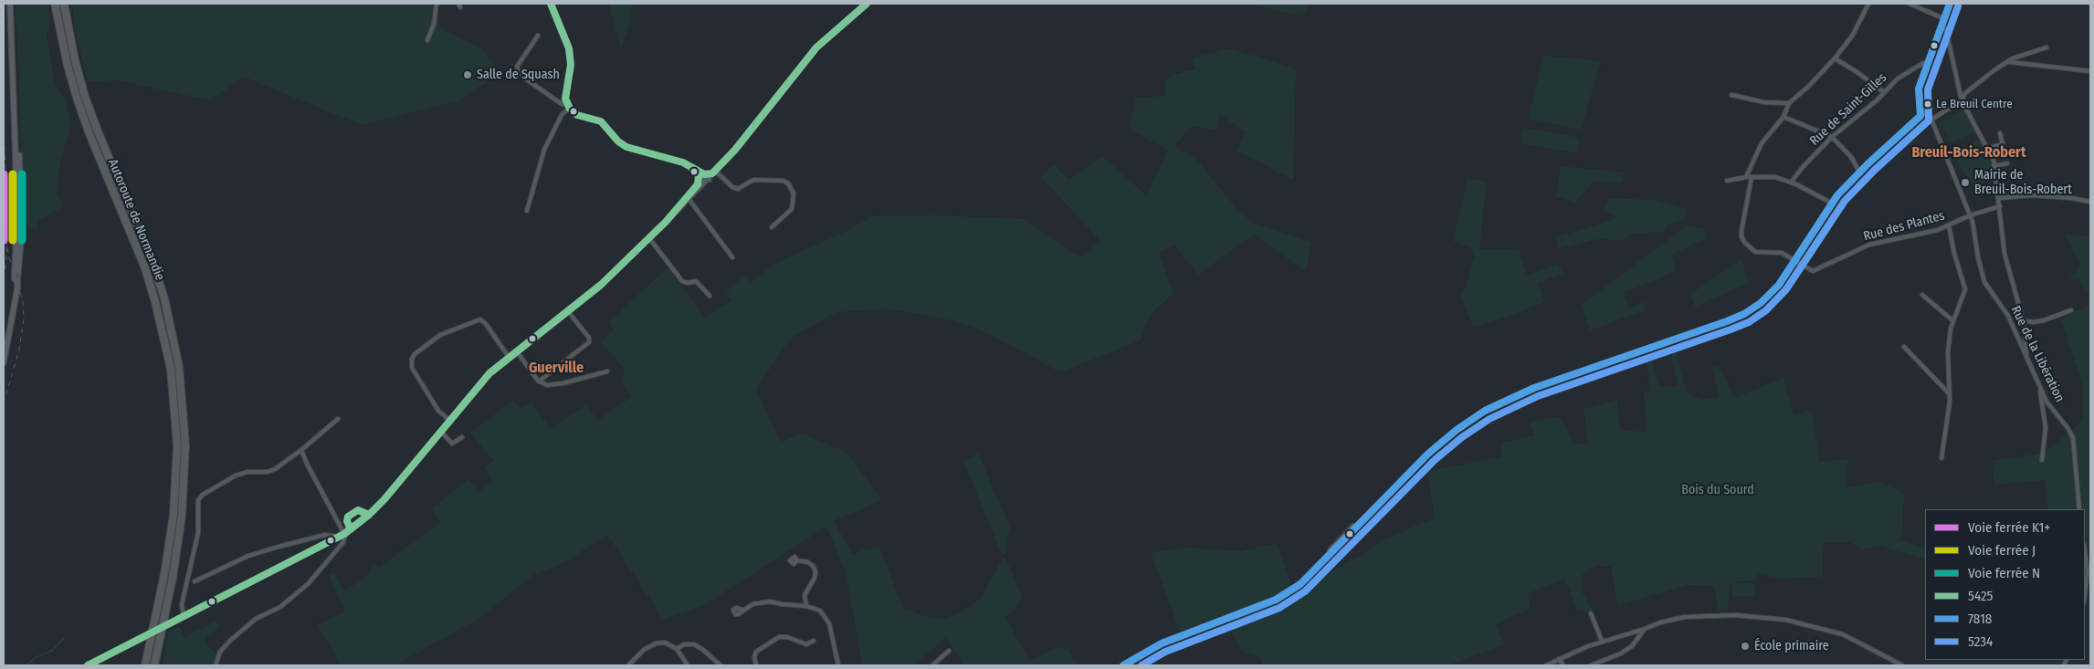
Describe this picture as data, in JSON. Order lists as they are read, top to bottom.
{
  "streets": {
    "highway": ["Autoroute de Normandie"],
    "street": ["Rue de Saint-Gilles", "Rue des Plantes", "Rue de la Libération"]
  },
  "crossings": [
    ["Rue des Plantes", "Rue de la Libération"]
  ],
  "districts": ["Breuil-Bois-Robert", "Guerville"],
  "parks": ["Bois du Sourd"],
  "places": [
    "Salle de Squash",
    "Le Breuil Centre",
    "Mairie de Breuil-Bois-Robert",
    "École primaire"
  ],
  "lines": [
    "transit line 5425",
    "transit line 7818",
    "transit line 5234",
    "rail line K1+",
    "rail line J",
    "rail line N"
  ],
  "legend": [
    "Voie ferrée K1+",
    "Voie ferrée J",
    "Voie ferrée N",
    "5425",
    "7818",
    "5234"
  ]
}
